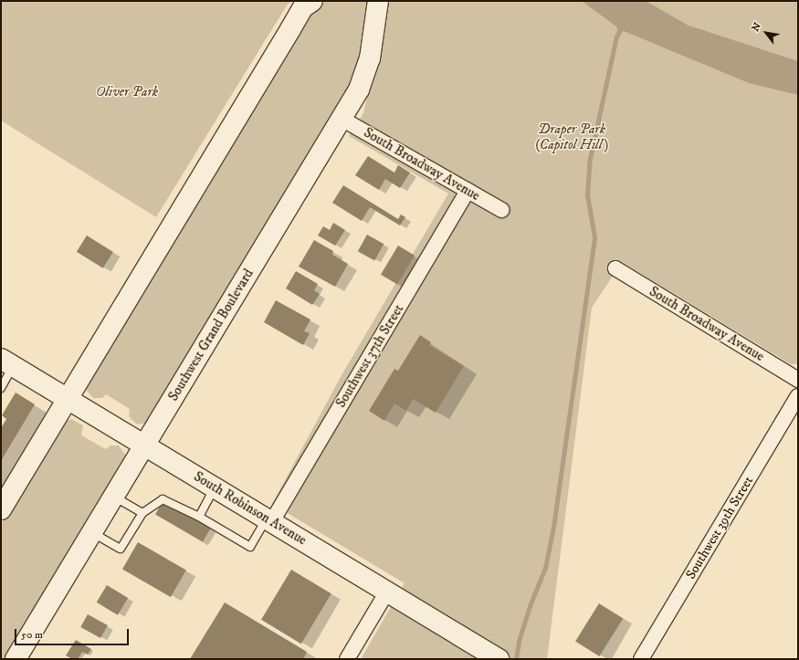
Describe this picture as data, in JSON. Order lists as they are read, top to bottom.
{
  "streets": {
    "street": [
      "South Broadway Avenue",
      "Southwest Grand Boulevard",
      "Southwest 37th Street",
      "South Robinson Avenue",
      "Southwest 39th Street"
    ]
  },
  "crossings": [
    ["South Broadway Avenue", "Southwest Grand Boulevard"],
    ["South Broadway Avenue", "Southwest 37th Street"],
    ["Southwest Grand Boulevard", "South Robinson Avenue"],
    ["Southwest 37th Street", "South Robinson Avenue"]
  ],
  "parks": ["Oliver Park", "Draper Park (Capitol Hill)"],
  "scale_bar": "50 m",
  "north": "top left"
}
